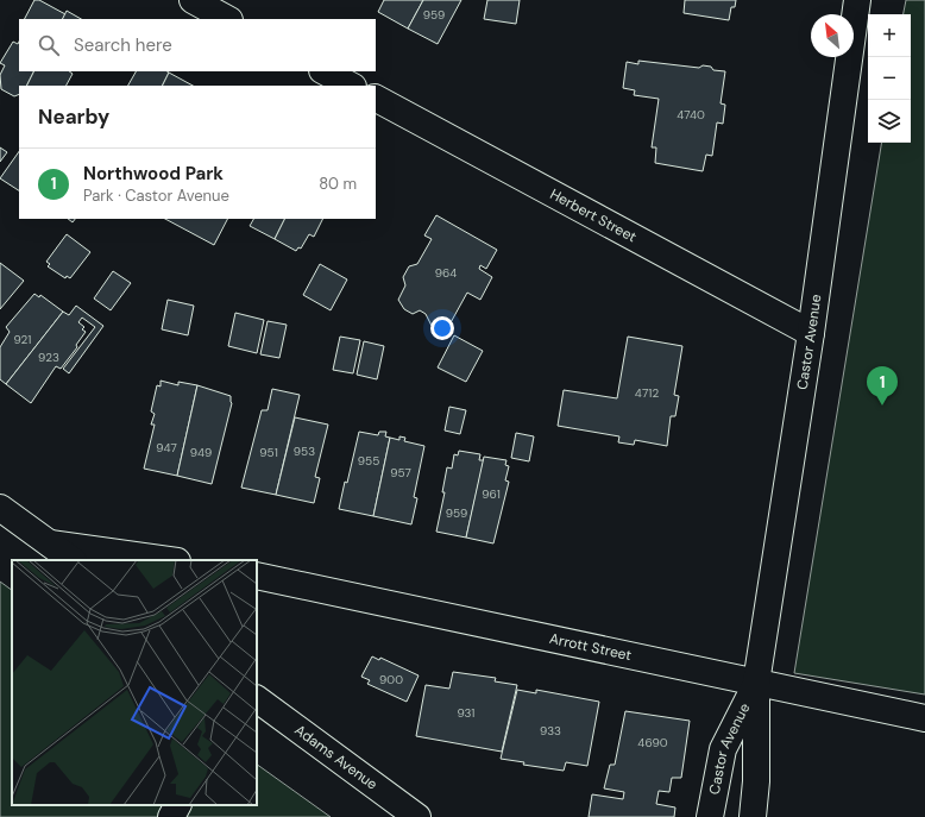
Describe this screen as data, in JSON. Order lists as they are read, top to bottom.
{
  "streets": {
    "street": [
      "Herbert Street",
      "Castor Avenue",
      "Arrott Street",
      "Adams Avenue"
    ]
  },
  "crossings": [
    ["Herbert Street", "Castor Avenue"],
    ["Castor Avenue", "Arrott Street"]
  ],
  "house_numbers": [
    "959",
    "4740",
    "964",
    "921",
    "923",
    "4712",
    "947",
    "953",
    "949",
    "951",
    "955",
    "957",
    "961",
    "959",
    "900",
    "931",
    "933",
    "4690"
  ],
  "north": "top left",
  "page": {
    "map_buttons": ["+", "−"],
    "search": "Search here",
    "heading": "Nearby",
    "list": [
      {
        "mark": "1",
        "name": "Northwood Park",
        "note": "Park · Castor Avenue",
        "value": "80 m"
      }
    ],
    "pins": "1"
  }
}
